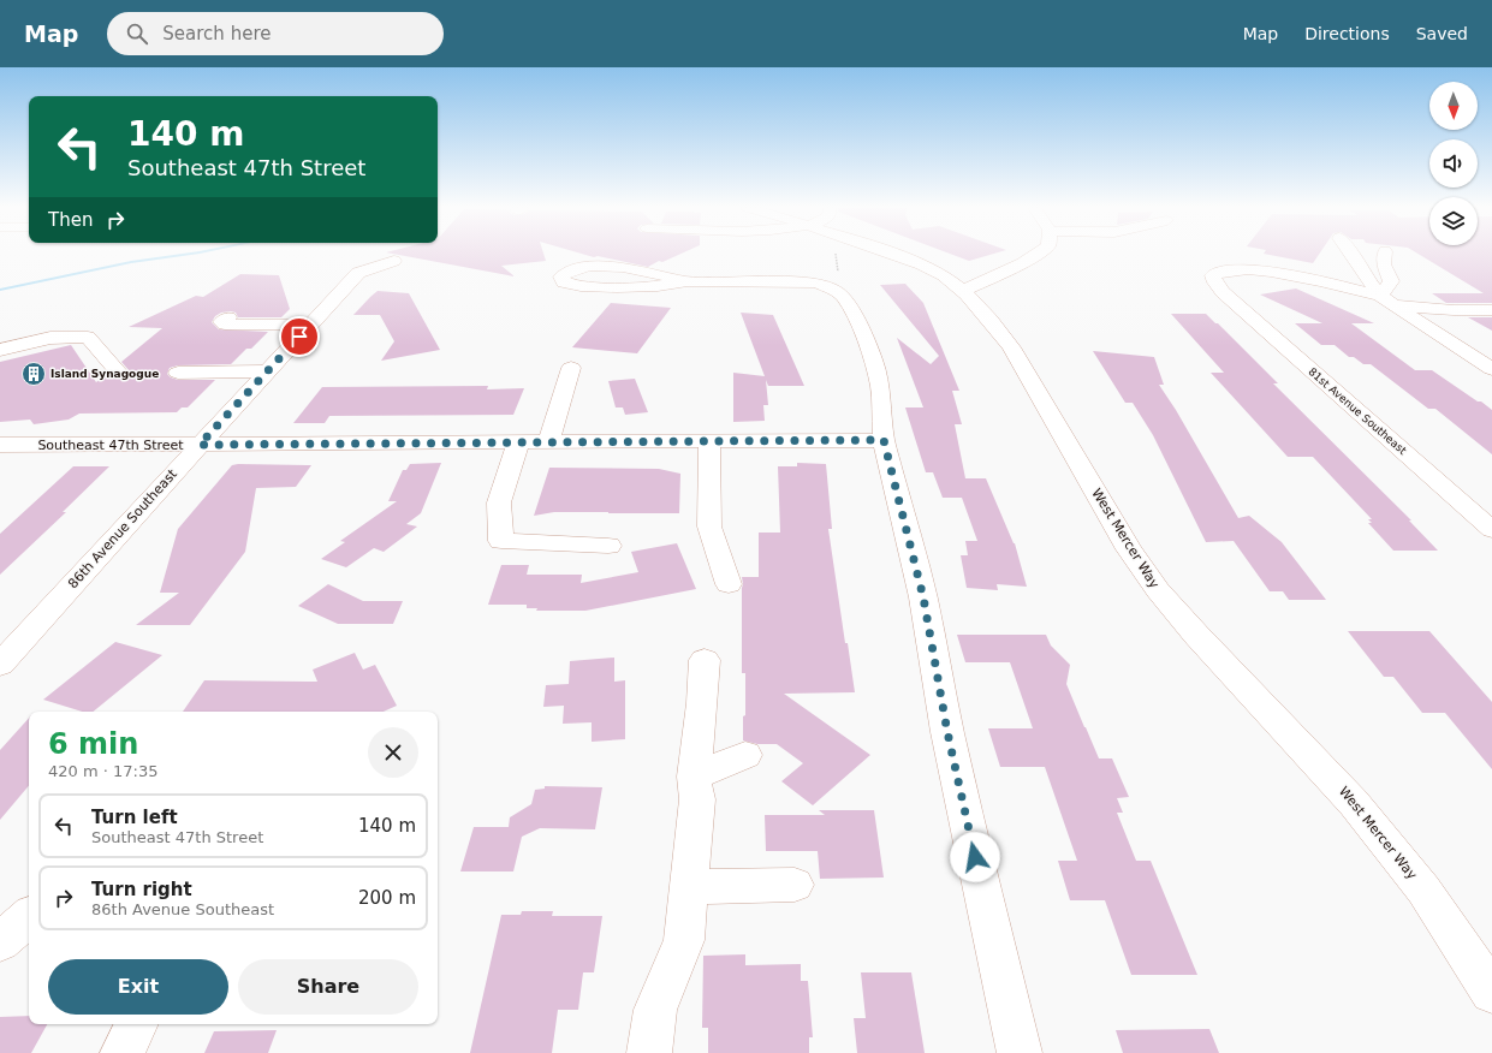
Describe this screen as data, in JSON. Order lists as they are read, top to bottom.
{
  "streets": {
    "street": [
      "81st Avenue Southeast",
      "Southeast 47th Street",
      "86th Avenue Southeast",
      "West Mercer Way"
    ]
  },
  "crossings": [
    ["Southeast 47th Street", "86th Avenue Southeast"]
  ],
  "places": {
    "building": ["Island Synagogue"]
  },
  "north": "bottom",
  "page": {
    "header": "Map",
    "search": "Search here",
    "nav": ["Map", "Directions", "Saved"],
    "turn": ["140 m", "Southeast 47th Street"],
    "then": "Then",
    "heading": ["6 min", "420 m · 17:35"],
    "list": [
      {
        "name": "Turn left",
        "note": "Southeast 47th Street",
        "value": "140 m"
      },
      {
        "name": "Turn right",
        "note": "86th Avenue Southeast",
        "value": "200 m"
      }
    ],
    "buttons": ["Exit", "Share"]
  }
}
